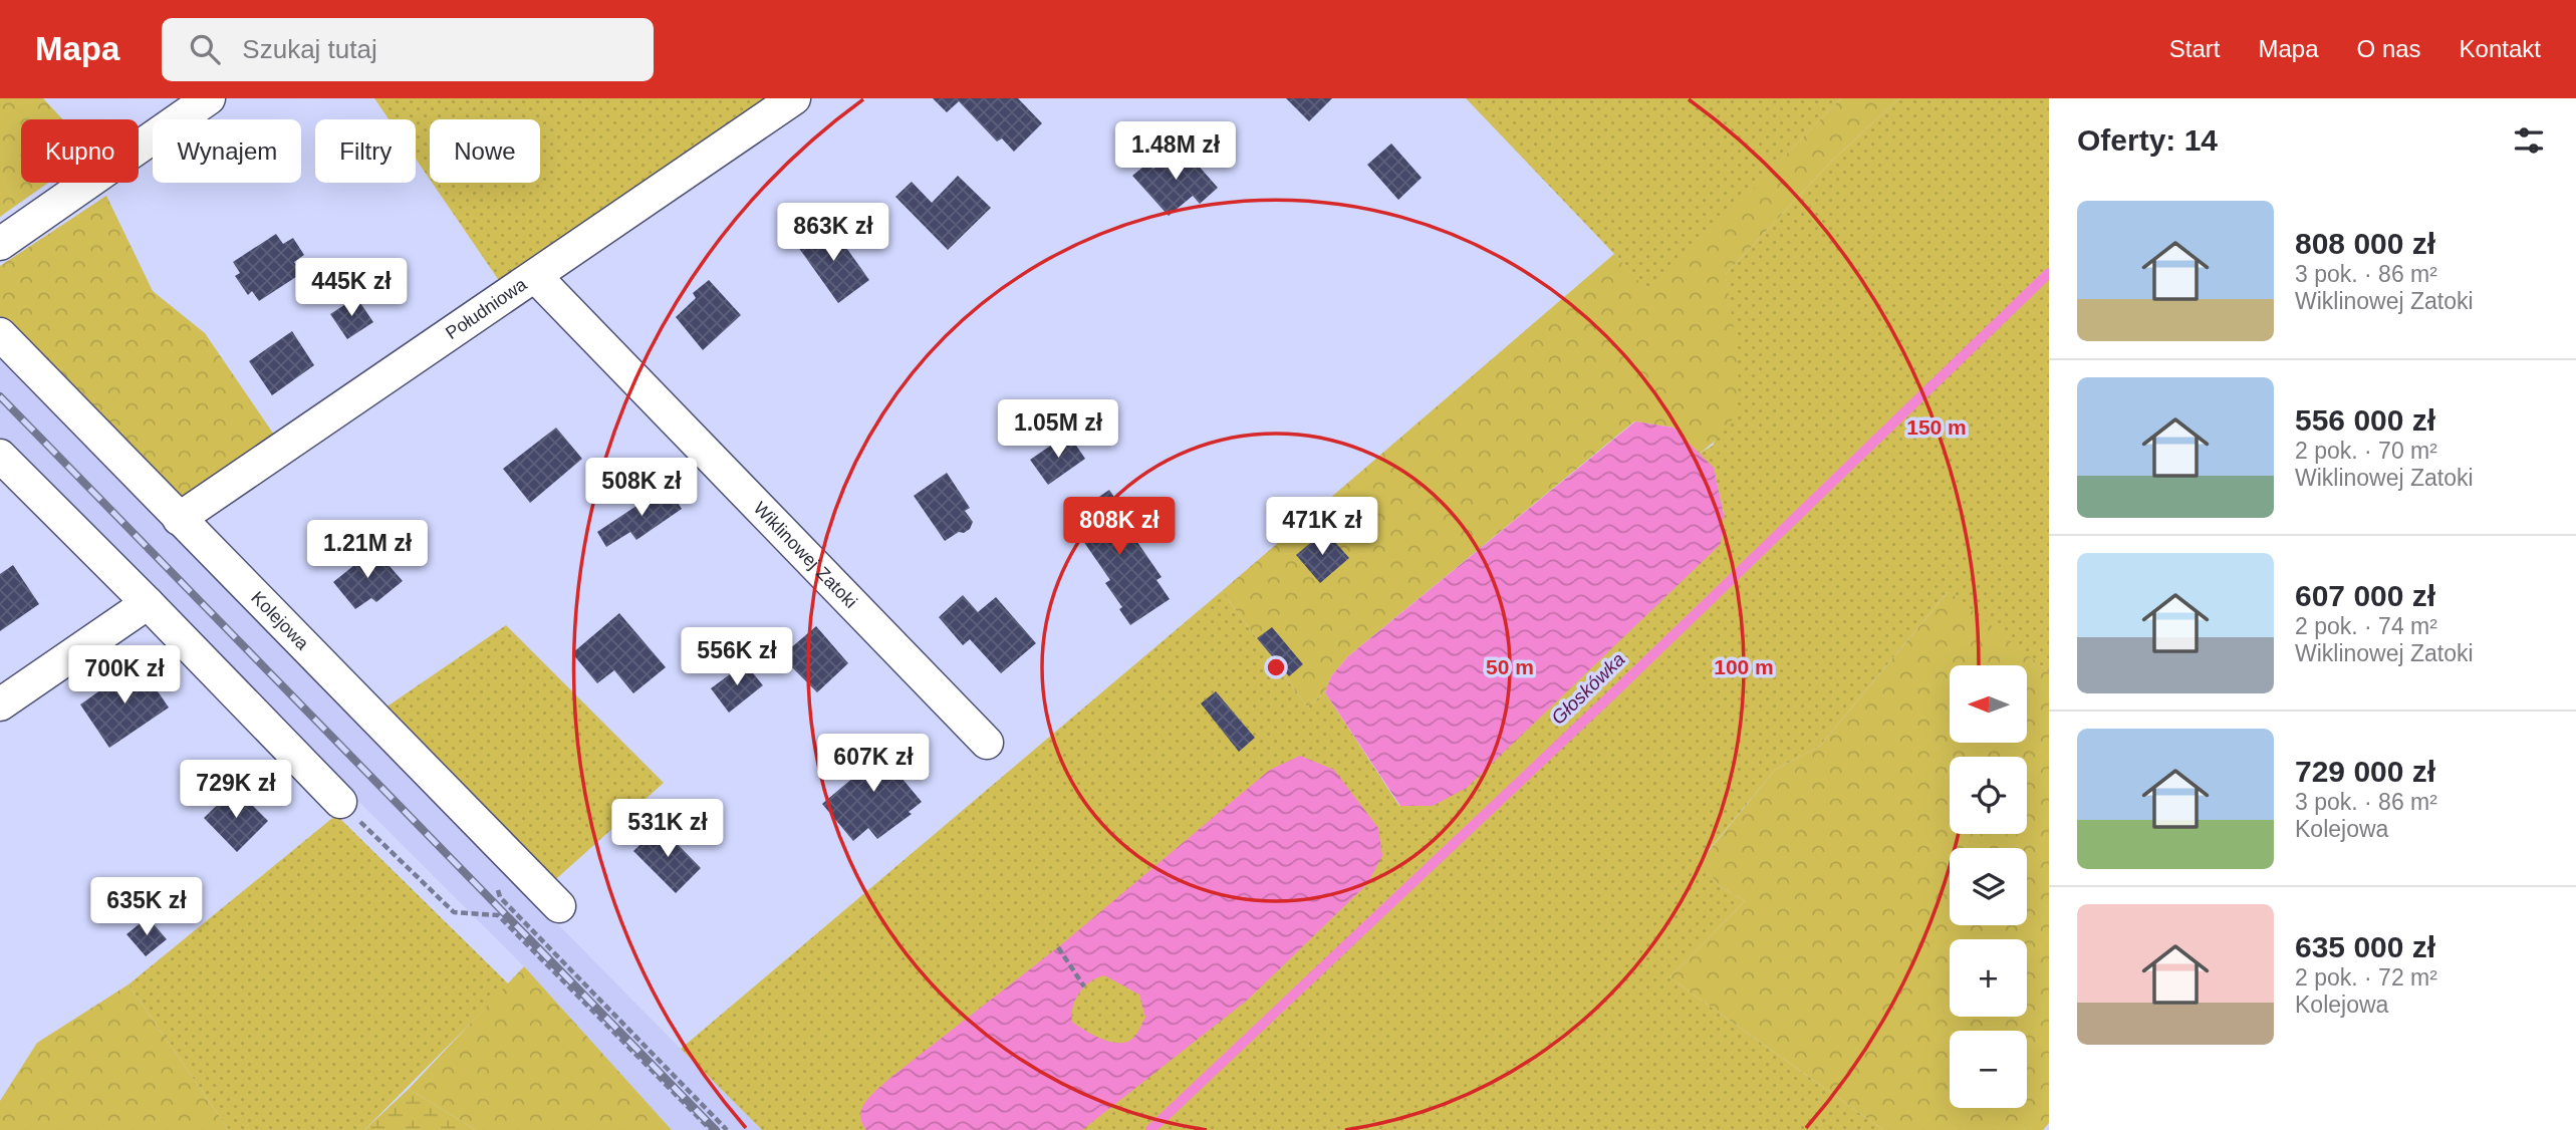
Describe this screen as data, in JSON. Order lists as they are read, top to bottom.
{
  "streets": {
    "street": ["Południowa", "Wiklinowej Zatoki", "Kolejowa"]
  },
  "crossings": [
    ["Południowa", "Wiklinowej Zatoki"],
    ["Południowa", "Kolejowa"]
  ],
  "water": ["Głoskówka"],
  "north": "left",
  "page": {
    "header": "Mapa",
    "search": "Szukaj tutaj",
    "nav": [
      "Start",
      "Mapa",
      "O nas",
      "Kontakt"
    ],
    "heading": "Oferty: 14",
    "chip": [
      "Kupno",
      "Wynajem",
      "Filtry",
      "Nowe"
    ],
    "price": [
      "1.48M zł",
      "863K zł",
      "445K zł",
      "1.05M zł",
      "508K zł",
      "808K zł",
      "471K zł",
      "1.21M zł",
      "556K zł",
      "700K zł",
      "607K zł",
      "729K zł",
      "531K zł",
      "635K zł"
    ],
    "list": [
      {
        "name": "808 000 zł",
        "note": "3 pok. · 86 m² · Wiklinowej Zatoki"
      },
      {
        "name": "556 000 zł",
        "note": "2 pok. · 70 m² · Wiklinowej Zatoki"
      },
      {
        "name": "607 000 zł",
        "note": "2 pok. · 74 m² · Wiklinowej Zatoki"
      },
      {
        "name": "729 000 zł",
        "note": "3 pok. · 86 m² · Kolejowa"
      },
      {
        "name": "635 000 zł",
        "note": "2 pok. · 72 m² · Kolejowa"
      }
    ],
    "map_buttons": ["+", "−"]
  },
  "rings": ["150 m", "50 m", "100 m"]
}
